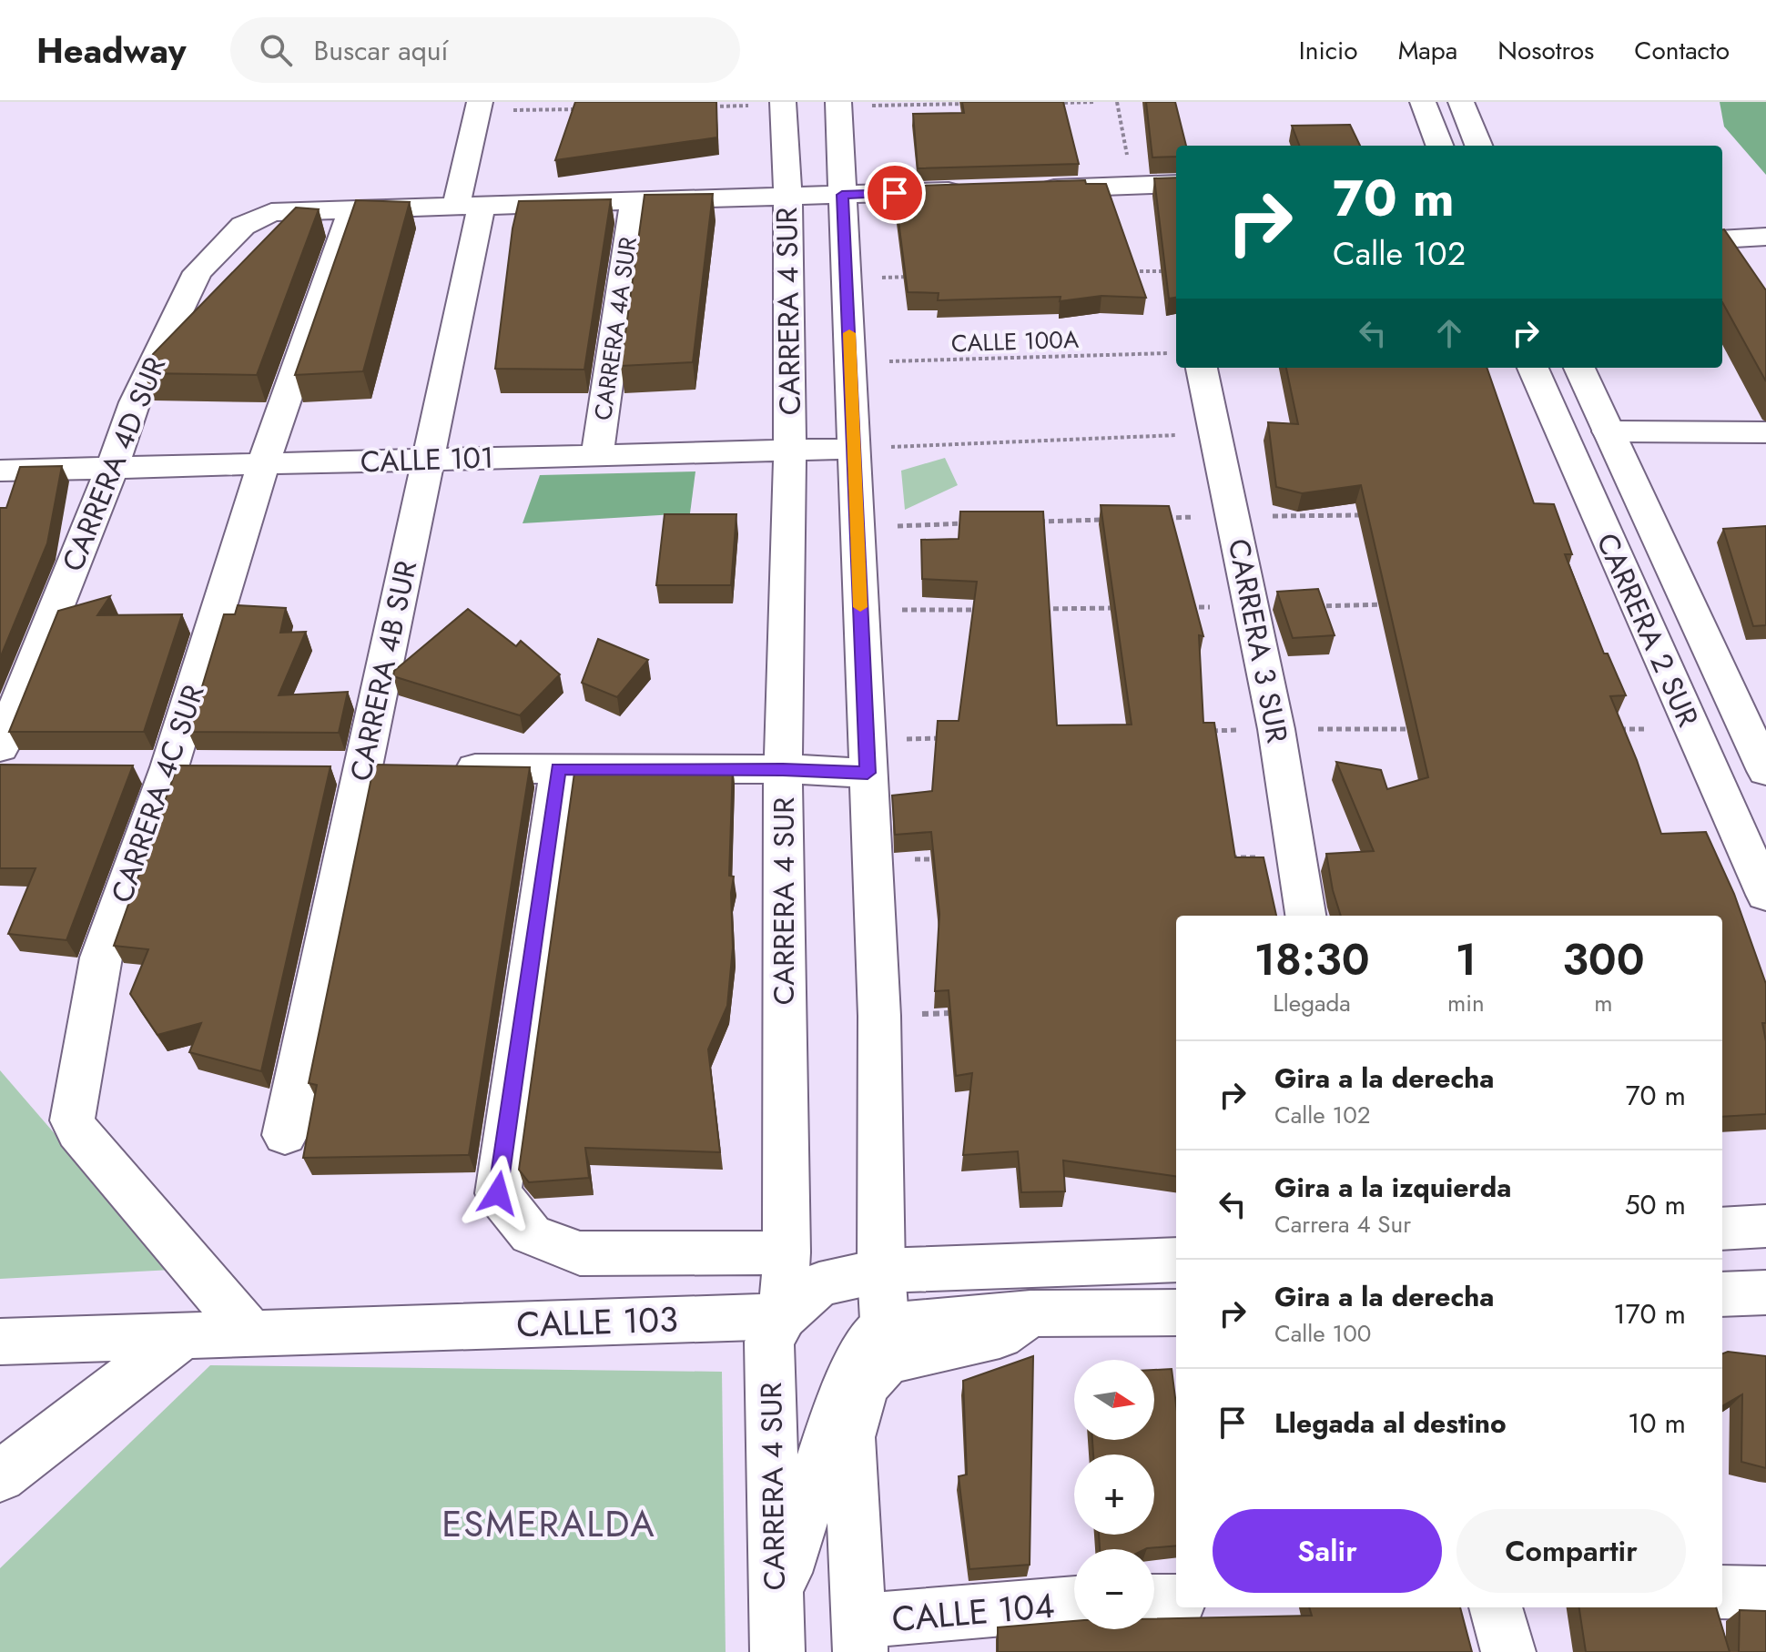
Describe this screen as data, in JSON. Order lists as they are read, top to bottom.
{
  "streets": {
    "street": [
      "CARRERA 4 SUR",
      "CARRERA 4A SUR",
      "CALLE 101",
      "CARRERA 4D SUR",
      "CARRERA 2 SUR",
      "CARRERA 3 SUR",
      "CARRERA 4B SUR",
      "CARRERA 4C SUR",
      "CALLE 103",
      "CALLE 104"
    ],
    "path": ["CALLE 100A"]
  },
  "crossings": [
    ["CARRERA 4 SUR", "CALLE 100A"],
    ["CARRERA 4 SUR", "CALLE 101"],
    ["CARRERA 4 SUR", "CALLE 103"],
    ["CARRERA 4A SUR", "CALLE 101"],
    ["CALLE 101", "CARRERA 4D SUR"],
    ["CALLE 101", "CARRERA 4B SUR"],
    ["CALLE 101", "CARRERA 4C SUR"],
    ["CARRERA 4D SUR", "CARRERA 4C SUR"],
    ["CARRERA 4C SUR", "CALLE 103"]
  ],
  "districts": ["ESMERALDA"],
  "north": "right",
  "page": {
    "header": "Headway",
    "search": "Buscar aquí",
    "nav": [
      "Inicio",
      "Mapa",
      "Nosotros",
      "Contacto"
    ],
    "turn": ["70 m", "Calle 102"],
    "eta": [
      "18:30",
      "Llegada",
      "1",
      "min",
      "300",
      "m"
    ],
    "list": [
      {
        "name": "Gira a la derecha",
        "note": "Calle 102",
        "value": "70 m"
      },
      {
        "name": "Gira a la izquierda",
        "note": "Carrera 4 Sur",
        "value": "50 m"
      },
      {
        "name": "Gira a la derecha",
        "note": "Calle 100",
        "value": "170 m"
      },
      {
        "name": "Llegada al destino",
        "value": "10 m"
      }
    ],
    "map_buttons": ["+", "−"],
    "buttons": ["Salir", "Compartir"]
  }
}
